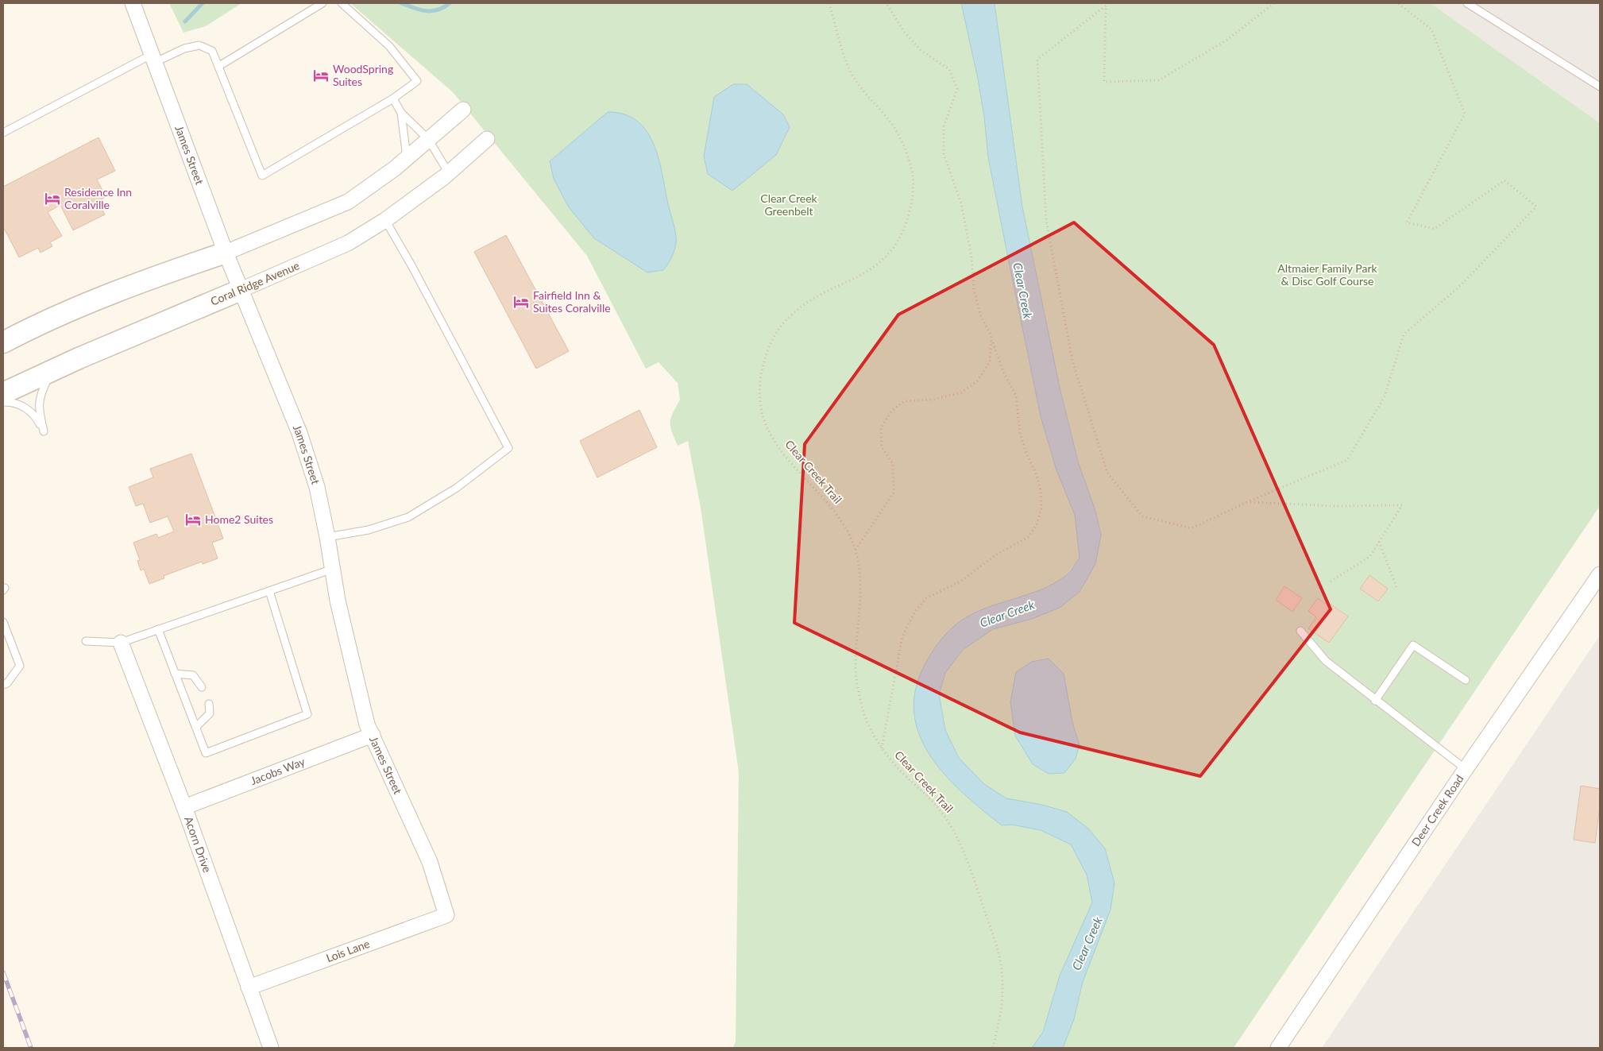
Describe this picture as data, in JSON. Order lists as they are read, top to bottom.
{
  "streets": {
    "street": [
      "James Street",
      "Coral Ridge Avenue",
      "Jacobs Way",
      "Deer Creek Road",
      "Acorn Drive",
      "Lois Lane"
    ],
    "path": ["Clear Creek Trail"]
  },
  "crossings": [
    ["James Street", "Coral Ridge Avenue"],
    ["James Street", "Jacobs Way"],
    ["James Street", "Lois Lane"],
    ["Jacobs Way", "Acorn Drive"],
    ["Acorn Drive", "Lois Lane"]
  ],
  "water": ["Clear Creek"],
  "parks": ["Clear Creek Greenbelt", "Altmaier Family Park & Disc Golf Course"],
  "places": {
    "hotel": [
      "WoodSpring Suites",
      "Residence Inn Coralville",
      "Fairfield Inn & Suites Coralville",
      "Home2 Suites"
    ]
  }
}
